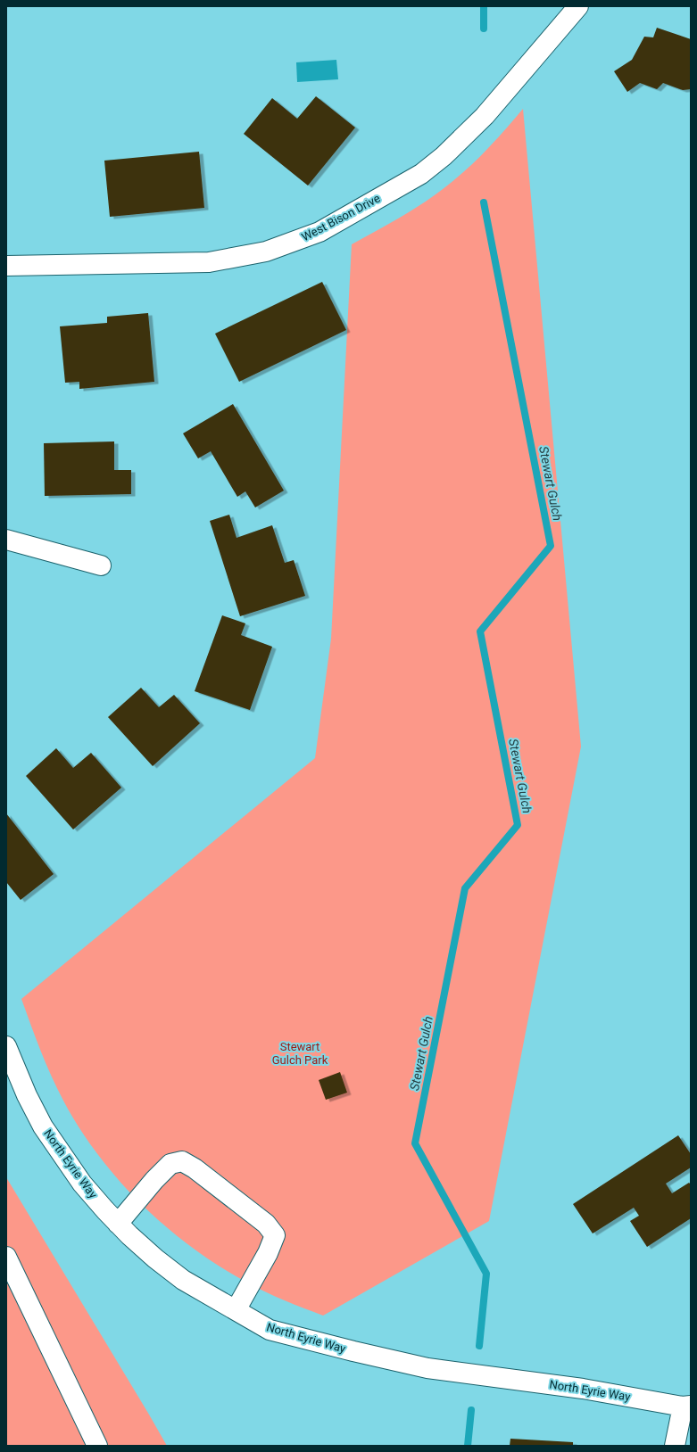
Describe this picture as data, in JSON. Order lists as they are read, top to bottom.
{
  "streets": {
    "street": ["West Bison Drive", "North Eyrie Way"]
  },
  "water": ["Stewart Gulch"],
  "parks": ["Stewart Gulch Park"]
}
